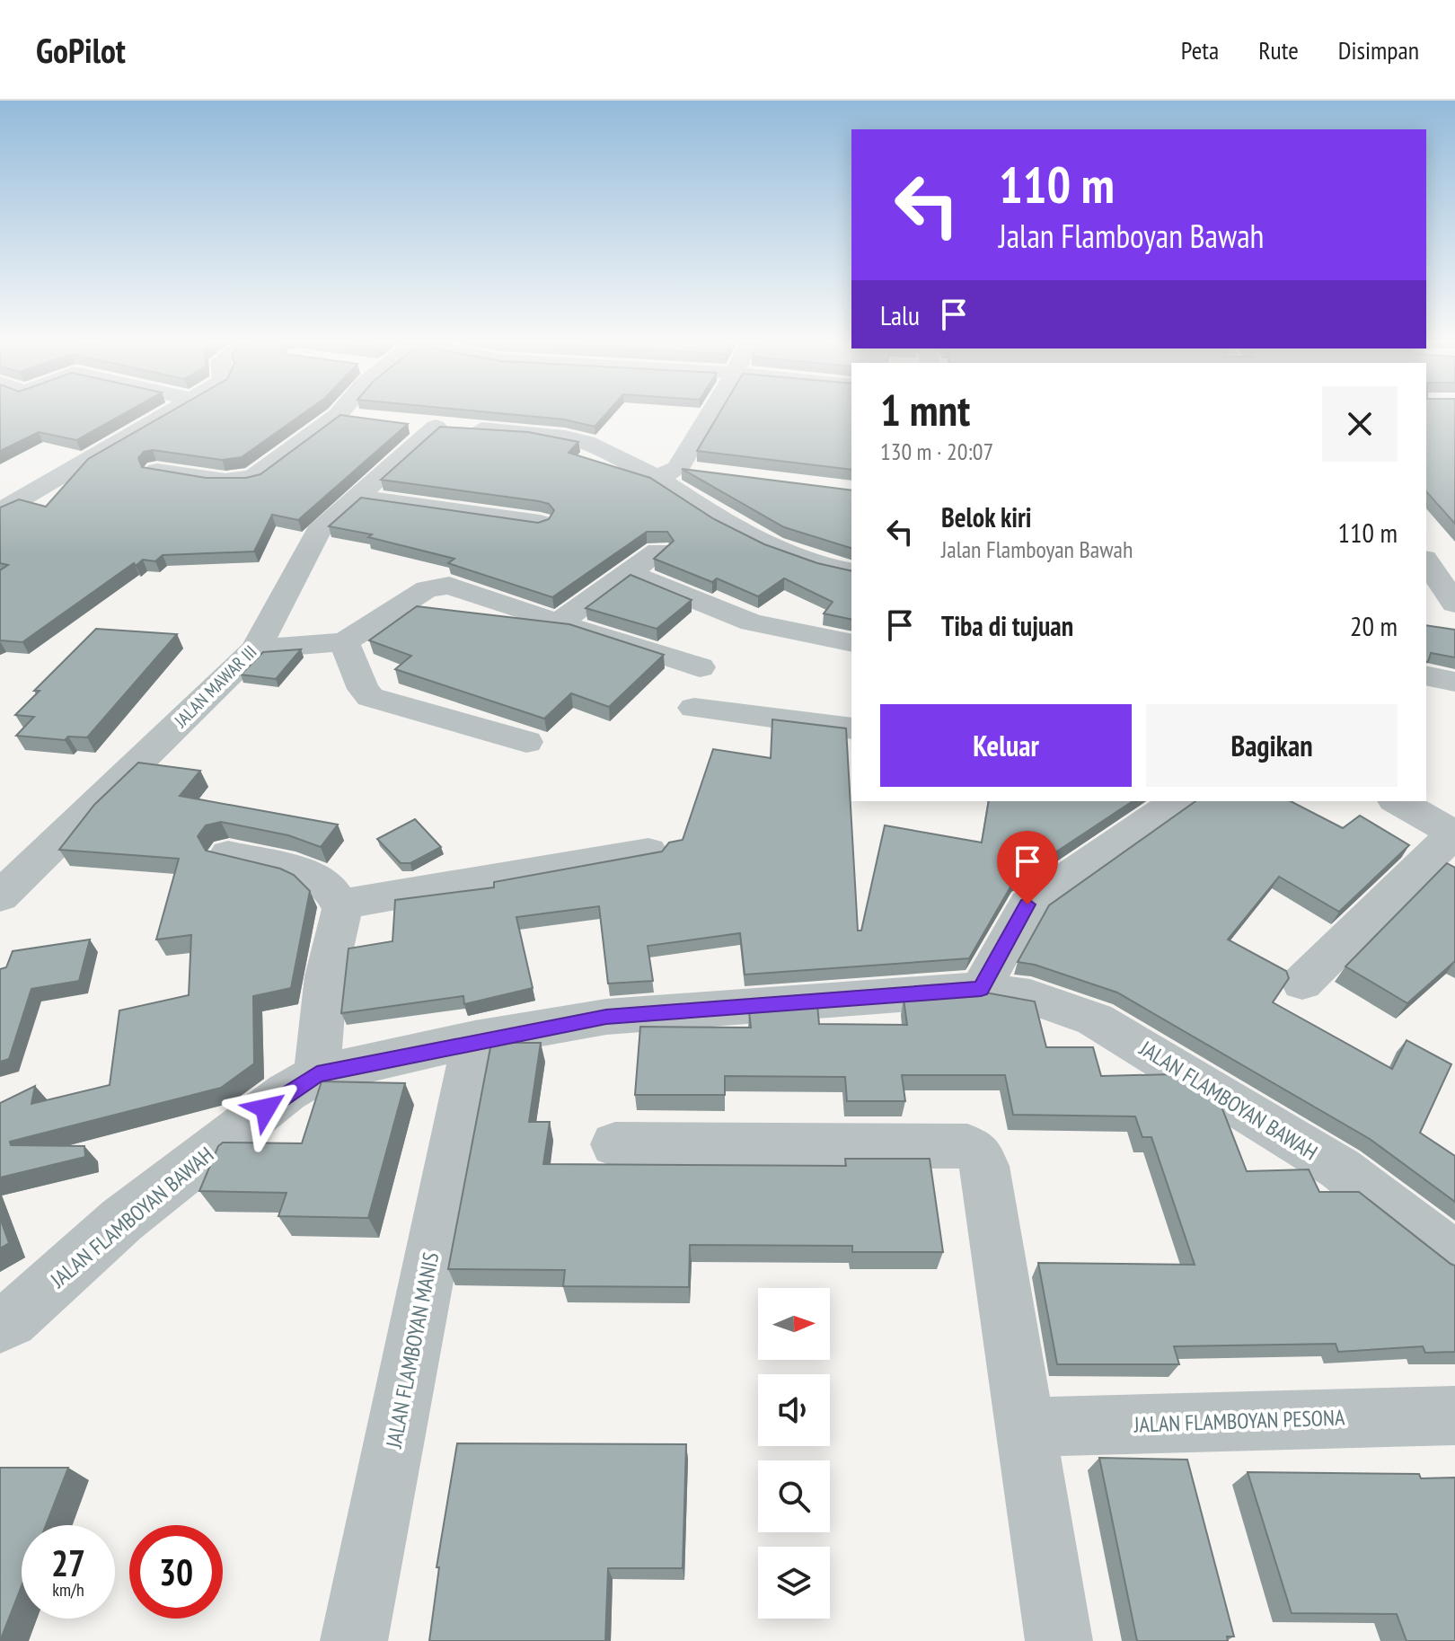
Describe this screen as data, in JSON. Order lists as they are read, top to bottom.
{
  "streets": {
    "street": [
      "JALAN MAWAR III",
      "JALAN FLAMBOYAN BAWAH",
      "JALAN FLAMBOYAN MANIS",
      "JALAN FLAMBOYAN PESONA"
    ]
  },
  "north": "right",
  "page": {
    "header": "GoPilot",
    "nav": ["Peta", "Rute", "Disimpan"],
    "turn": ["110 m", "Jalan Flamboyan Bawah"],
    "then": "Lalu",
    "heading": ["1 mnt", "130 m · 20:07"],
    "list": [
      {
        "name": "Belok kiri",
        "note": "Jalan Flamboyan Bawah",
        "value": "110 m"
      },
      {
        "name": "Tiba di tujuan",
        "value": "20 m"
      }
    ],
    "buttons": ["Keluar", "Bagikan"],
    "speed": "27 km/h",
    "limit": "30"
  }
}
